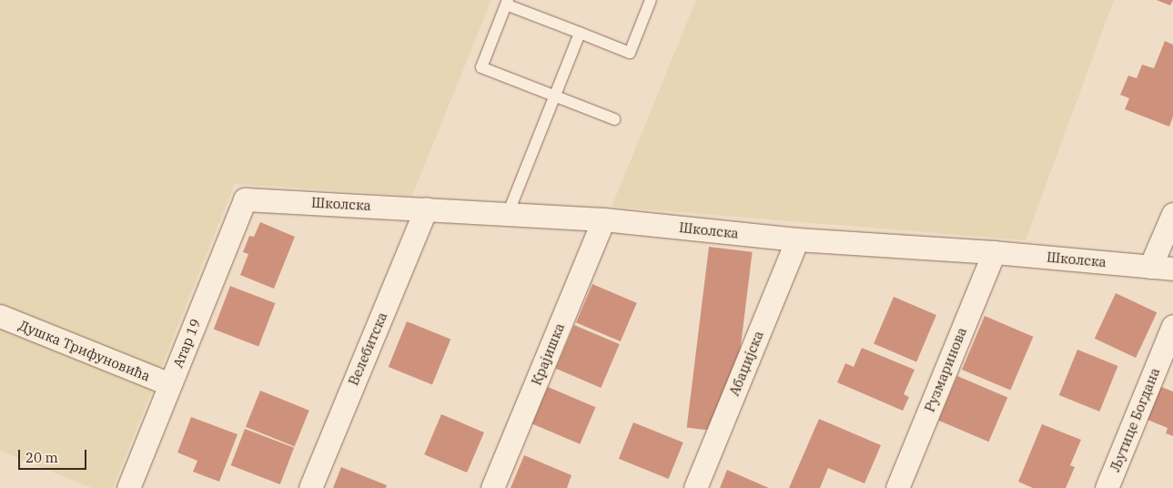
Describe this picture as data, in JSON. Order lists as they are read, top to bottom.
{
  "streets": {
    "street": [
      "Школска",
      "Атар 19",
      "Велебитска",
      "Душка Трифуновића",
      "Крајишка",
      "Абаџијска",
      "Рузмаринова",
      "Љутице Богдана"
    ]
  },
  "crossings": [
    ["Школска", "Атар 19"],
    ["Школска", "Велебитска"],
    ["Школска", "Крајишка"],
    ["Школска", "Абаџијска"],
    ["Школска", "Рузмаринова"],
    ["Атар 19", "Душка Трифуновића"]
  ],
  "scale_bar": "20 m"
}
